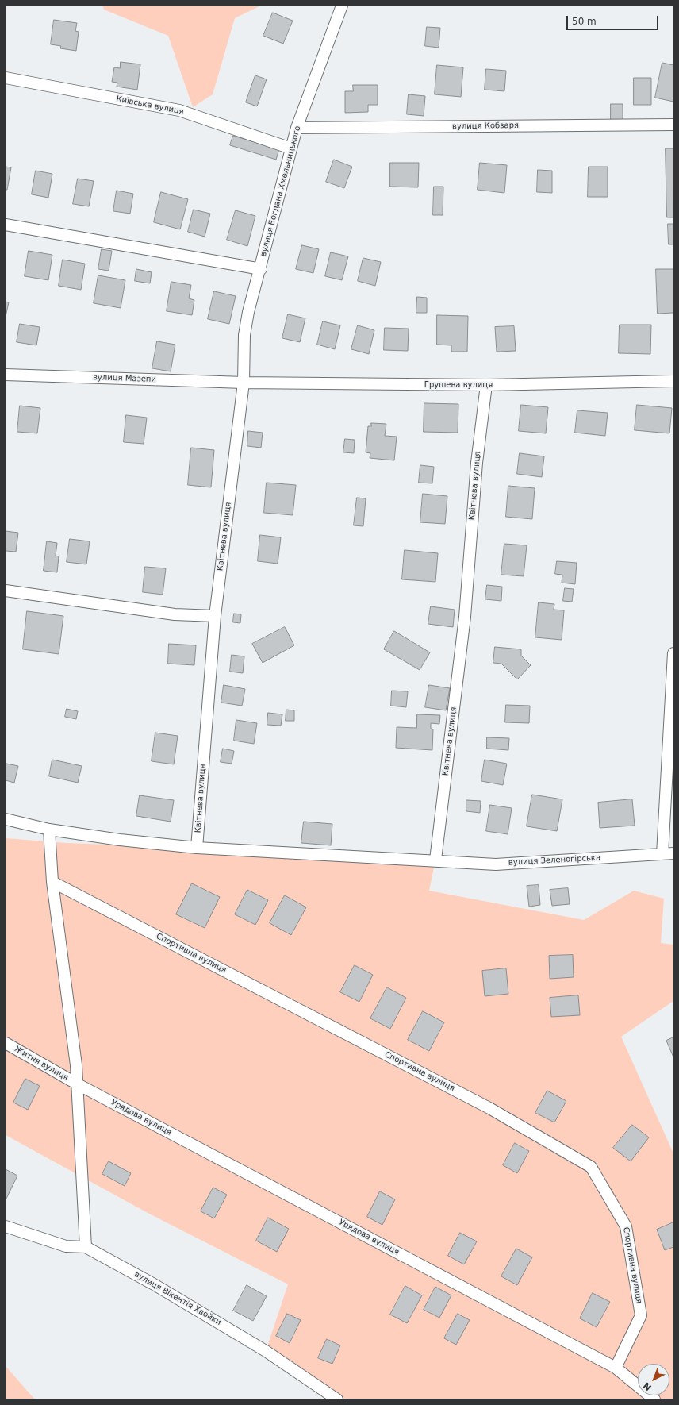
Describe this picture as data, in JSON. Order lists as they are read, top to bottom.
{
  "streets": {
    "street": [
      "Київська вулиця",
      "вулиця Кобзаря",
      "вулиця Богдана Хмельницького",
      "вулиця Мазепи",
      "Грушева вулиця",
      "Квітнева вулиця",
      "вулиця Зеленогірська",
      "Спортивна вулиця",
      "Житня вулиця",
      "Урядова вулиця",
      "вулиця Вікентія Хвойки"
    ]
  },
  "crossings": [
    ["Київська вулиця", "вулиця Богдана Хмельницького"],
    ["вулиця Кобзаря", "вулиця Богдана Хмельницького"],
    ["вулиця Богдана Хмельницького", "вулиця Мазепи"],
    ["вулиця Богдана Хмельницького", "Грушева вулиця"],
    ["вулиця Богдана Хмельницького", "Квітнева вулиця"],
    ["вулиця Мазепи", "Грушева вулиця"],
    ["вулиця Мазепи", "Квітнева вулиця"],
    ["Грушева вулиця", "Квітнева вулиця"],
    ["Квітнева вулиця", "вулиця Зеленогірська"],
    ["Спортивна вулиця", "Урядова вулиця"],
    ["Житня вулиця", "Урядова вулиця"]
  ],
  "scale_bar": "50 m",
  "north": "bottom left"
}
